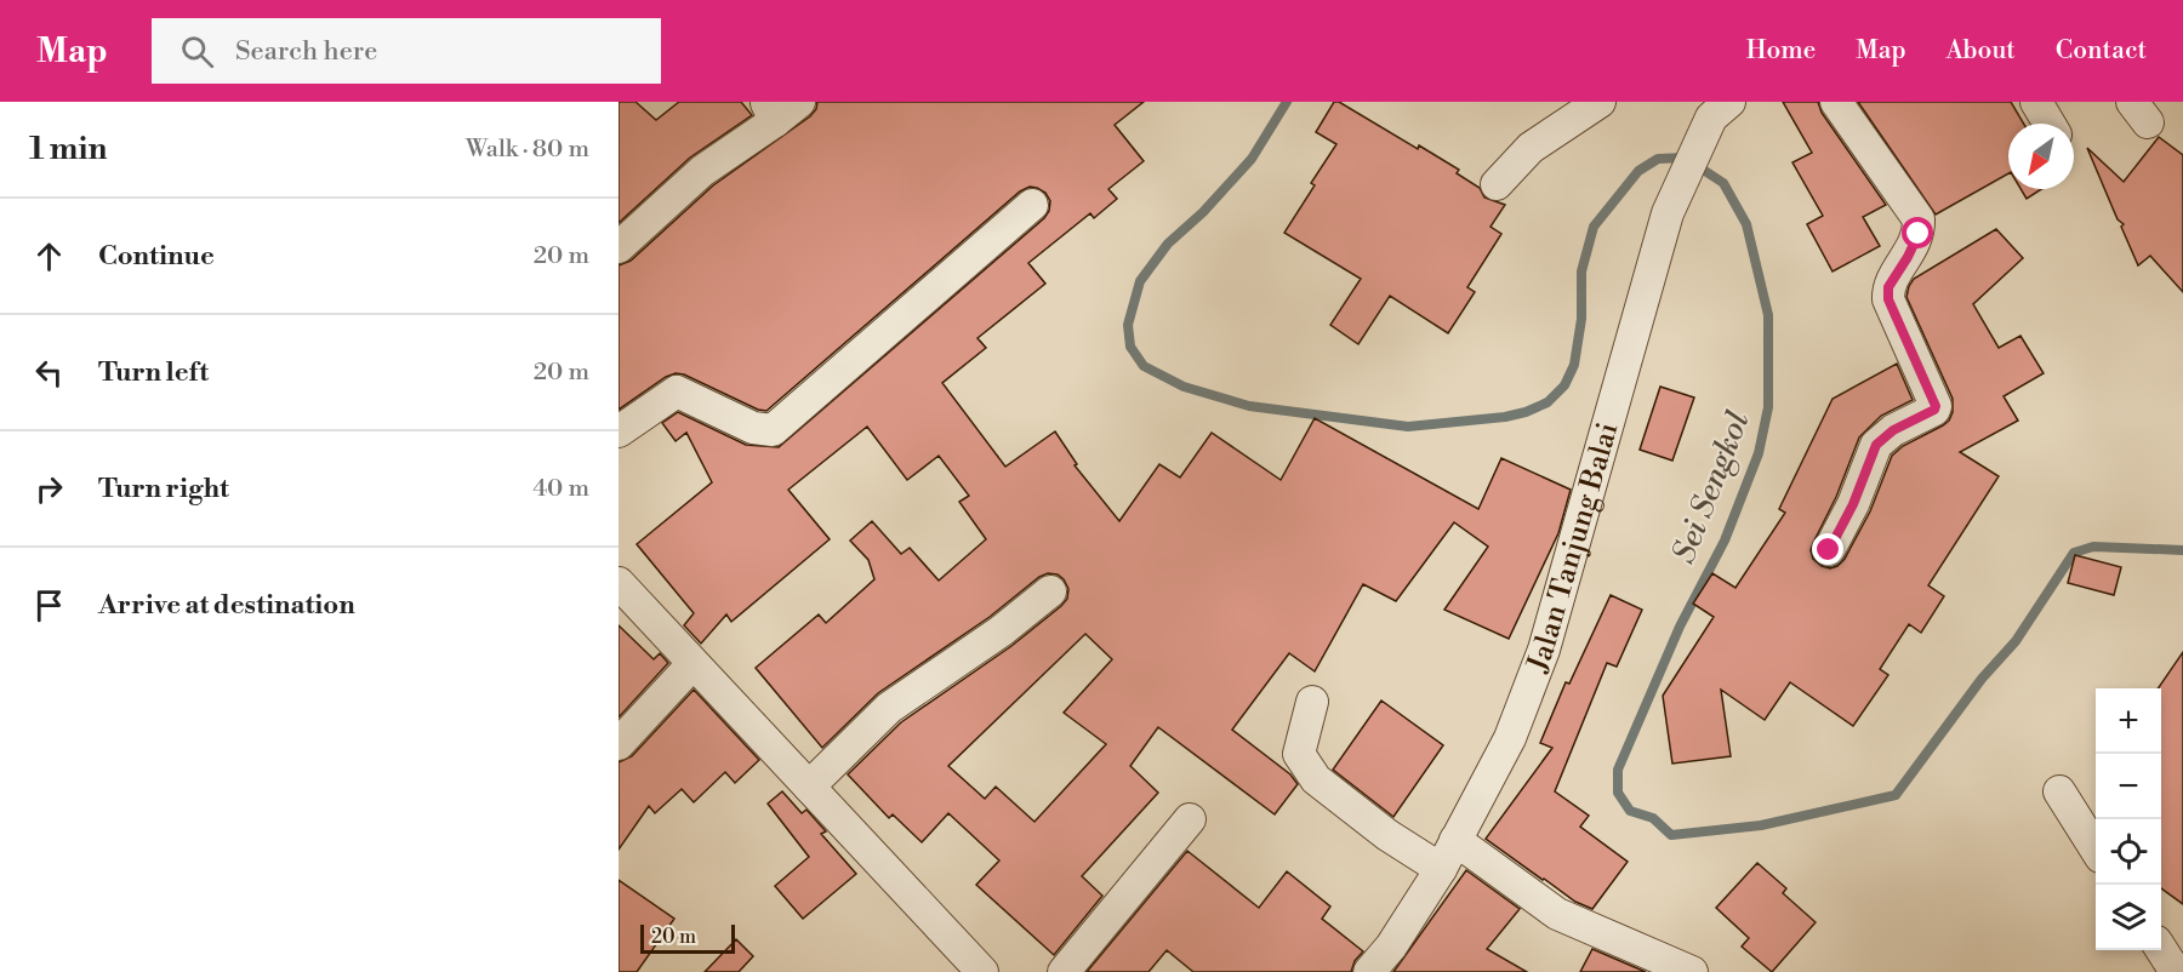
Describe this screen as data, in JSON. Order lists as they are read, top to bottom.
{
  "streets": {
    "street": ["Jalan Tanjung Balai"]
  },
  "water": ["Sei Sengkol"],
  "scale_bar": "20 m",
  "north": "bottom left",
  "page": {
    "header": "Map",
    "search": "Search here",
    "nav": [
      "Home",
      "Map",
      "About",
      "Contact"
    ],
    "heading": ["1 min", "Walk · 80 m"],
    "list": [
      ["Continue", "20 m"],
      ["Turn left", "20 m"],
      ["Turn right", "40 m"],
      "Arrive at destination"
    ],
    "map_buttons": ["+", "−"],
    "scale": "20 m"
  }
}
